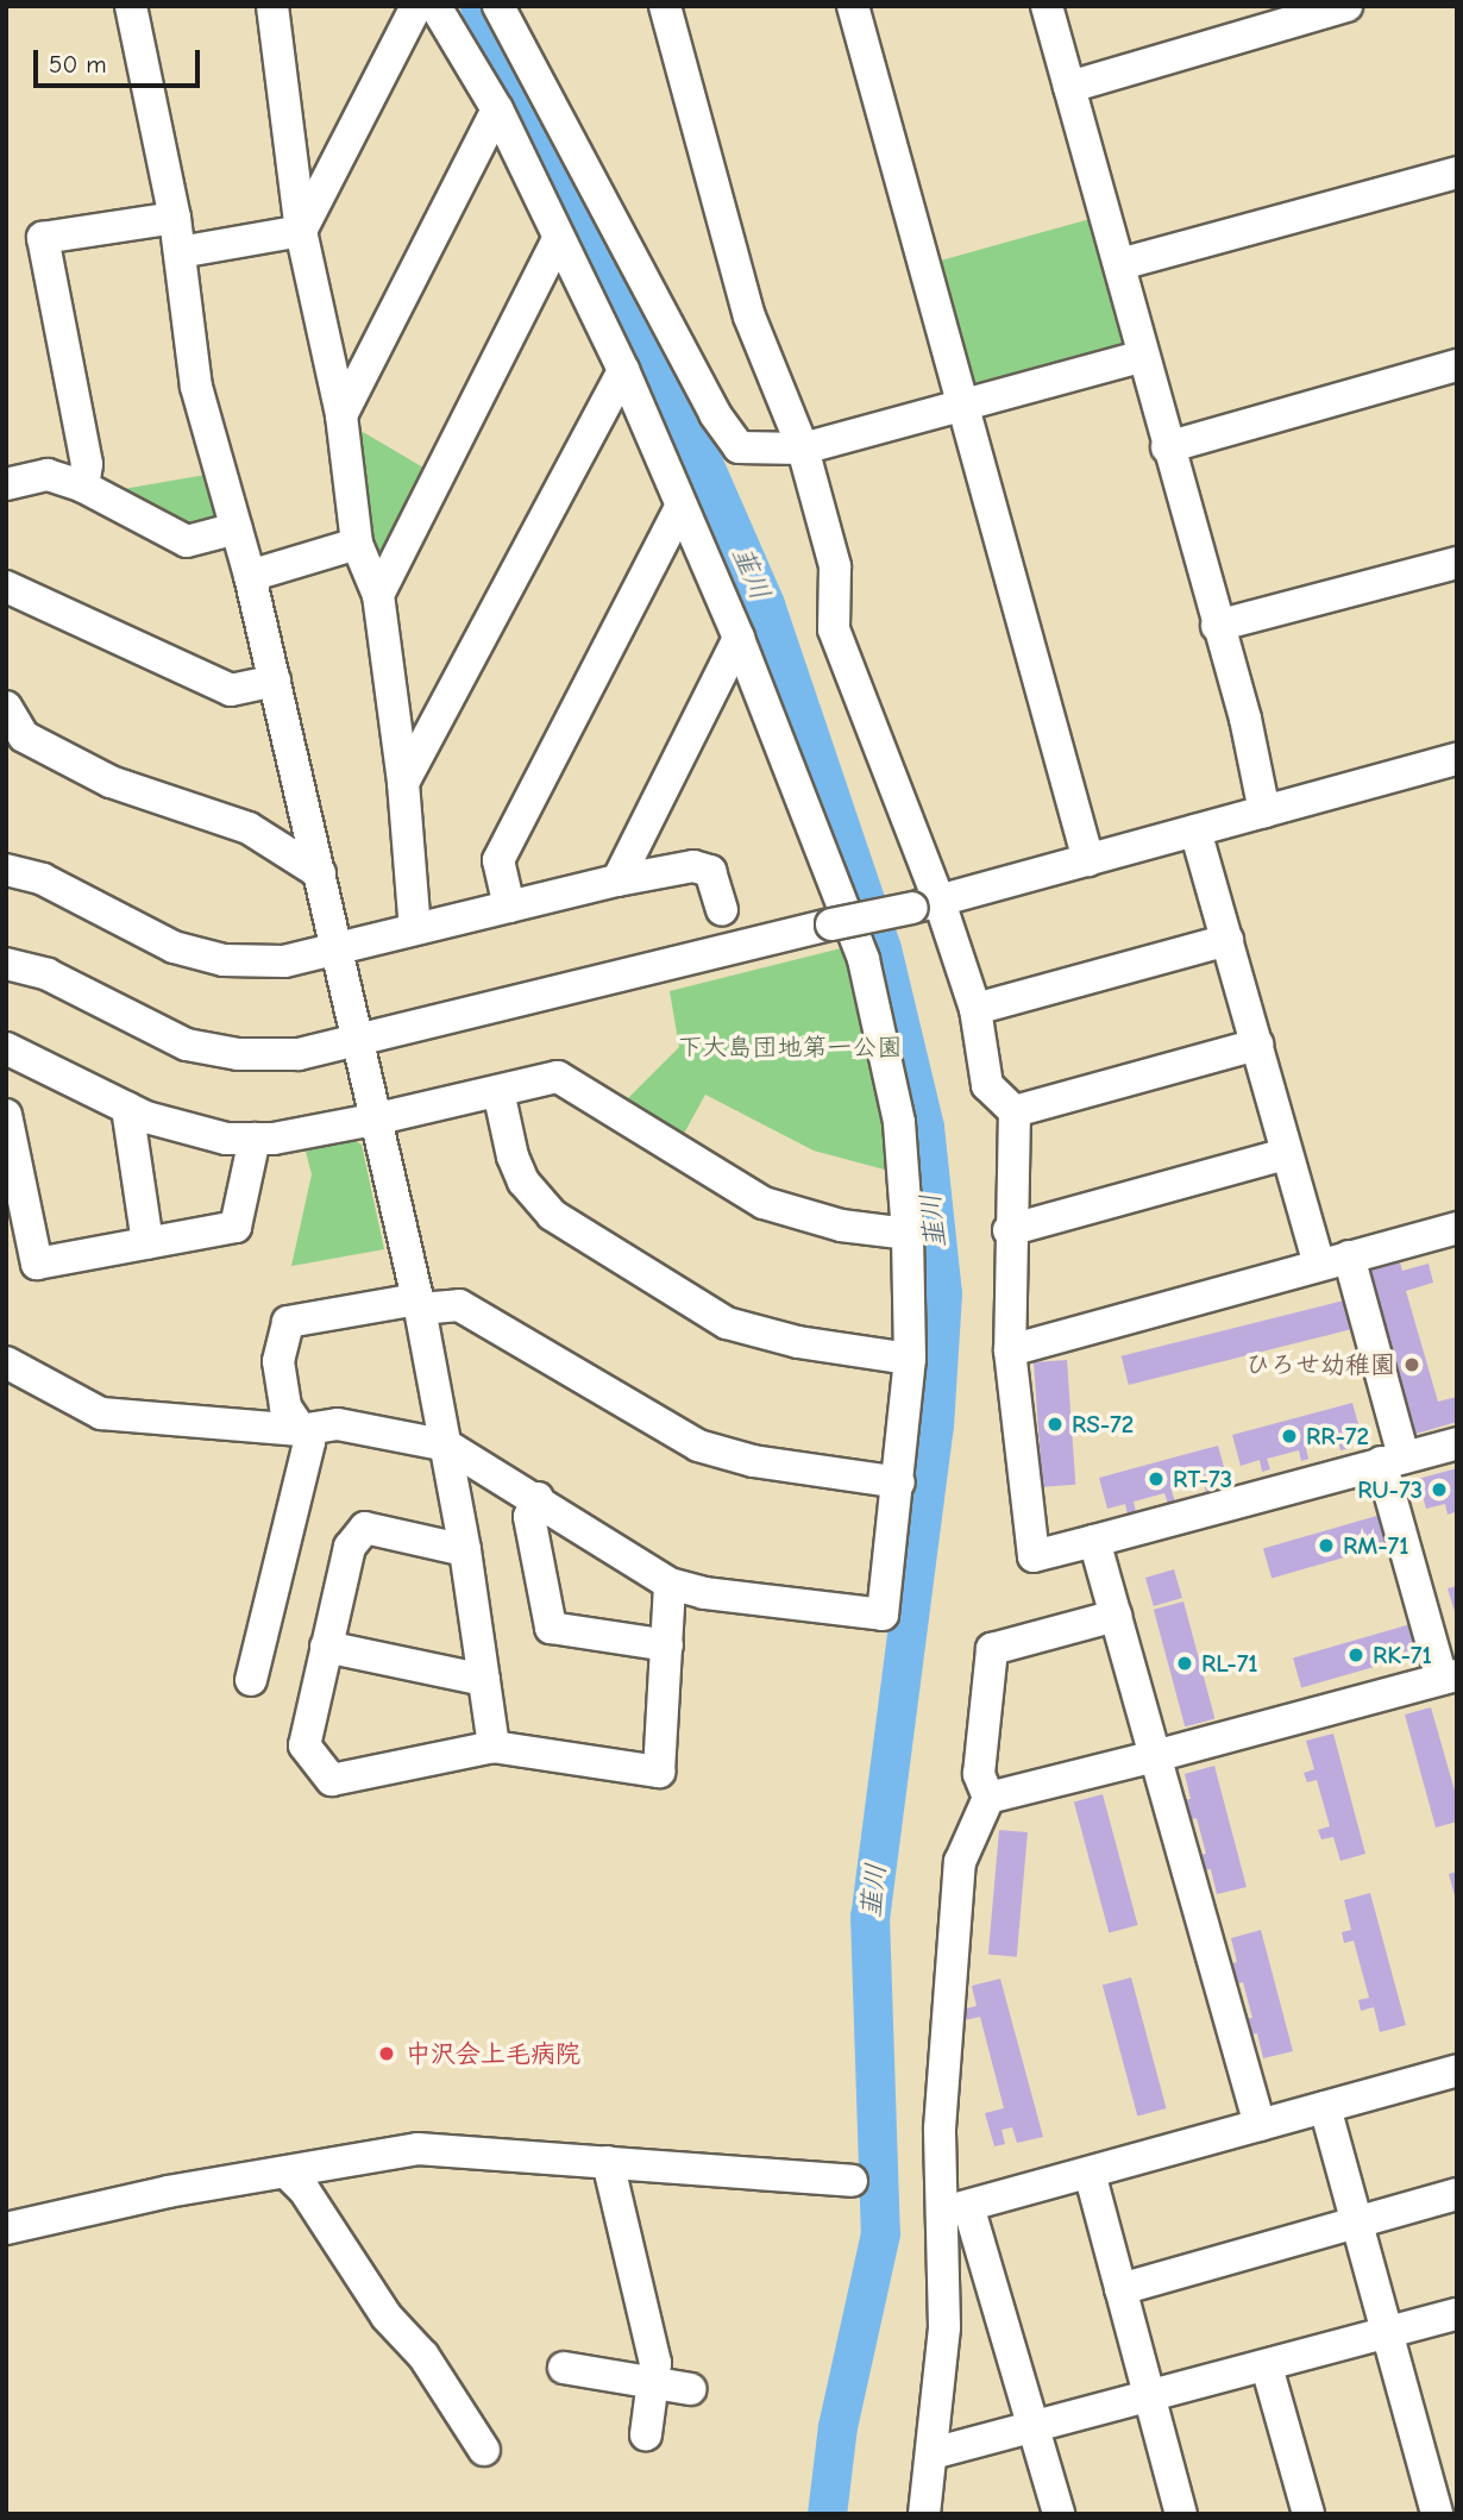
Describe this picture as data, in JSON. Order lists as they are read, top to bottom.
{
  "water": ["韮川"],
  "parks": ["下大島団地第一公園"],
  "places": [
    "ひろせ幼稚園",
    "RS-72",
    "RR-72",
    "RT-73",
    "RU-73",
    "RM-71",
    "RK-71",
    "RL-71",
    "中沢会上毛病院"
  ],
  "scale_bar": "50 m"
}
